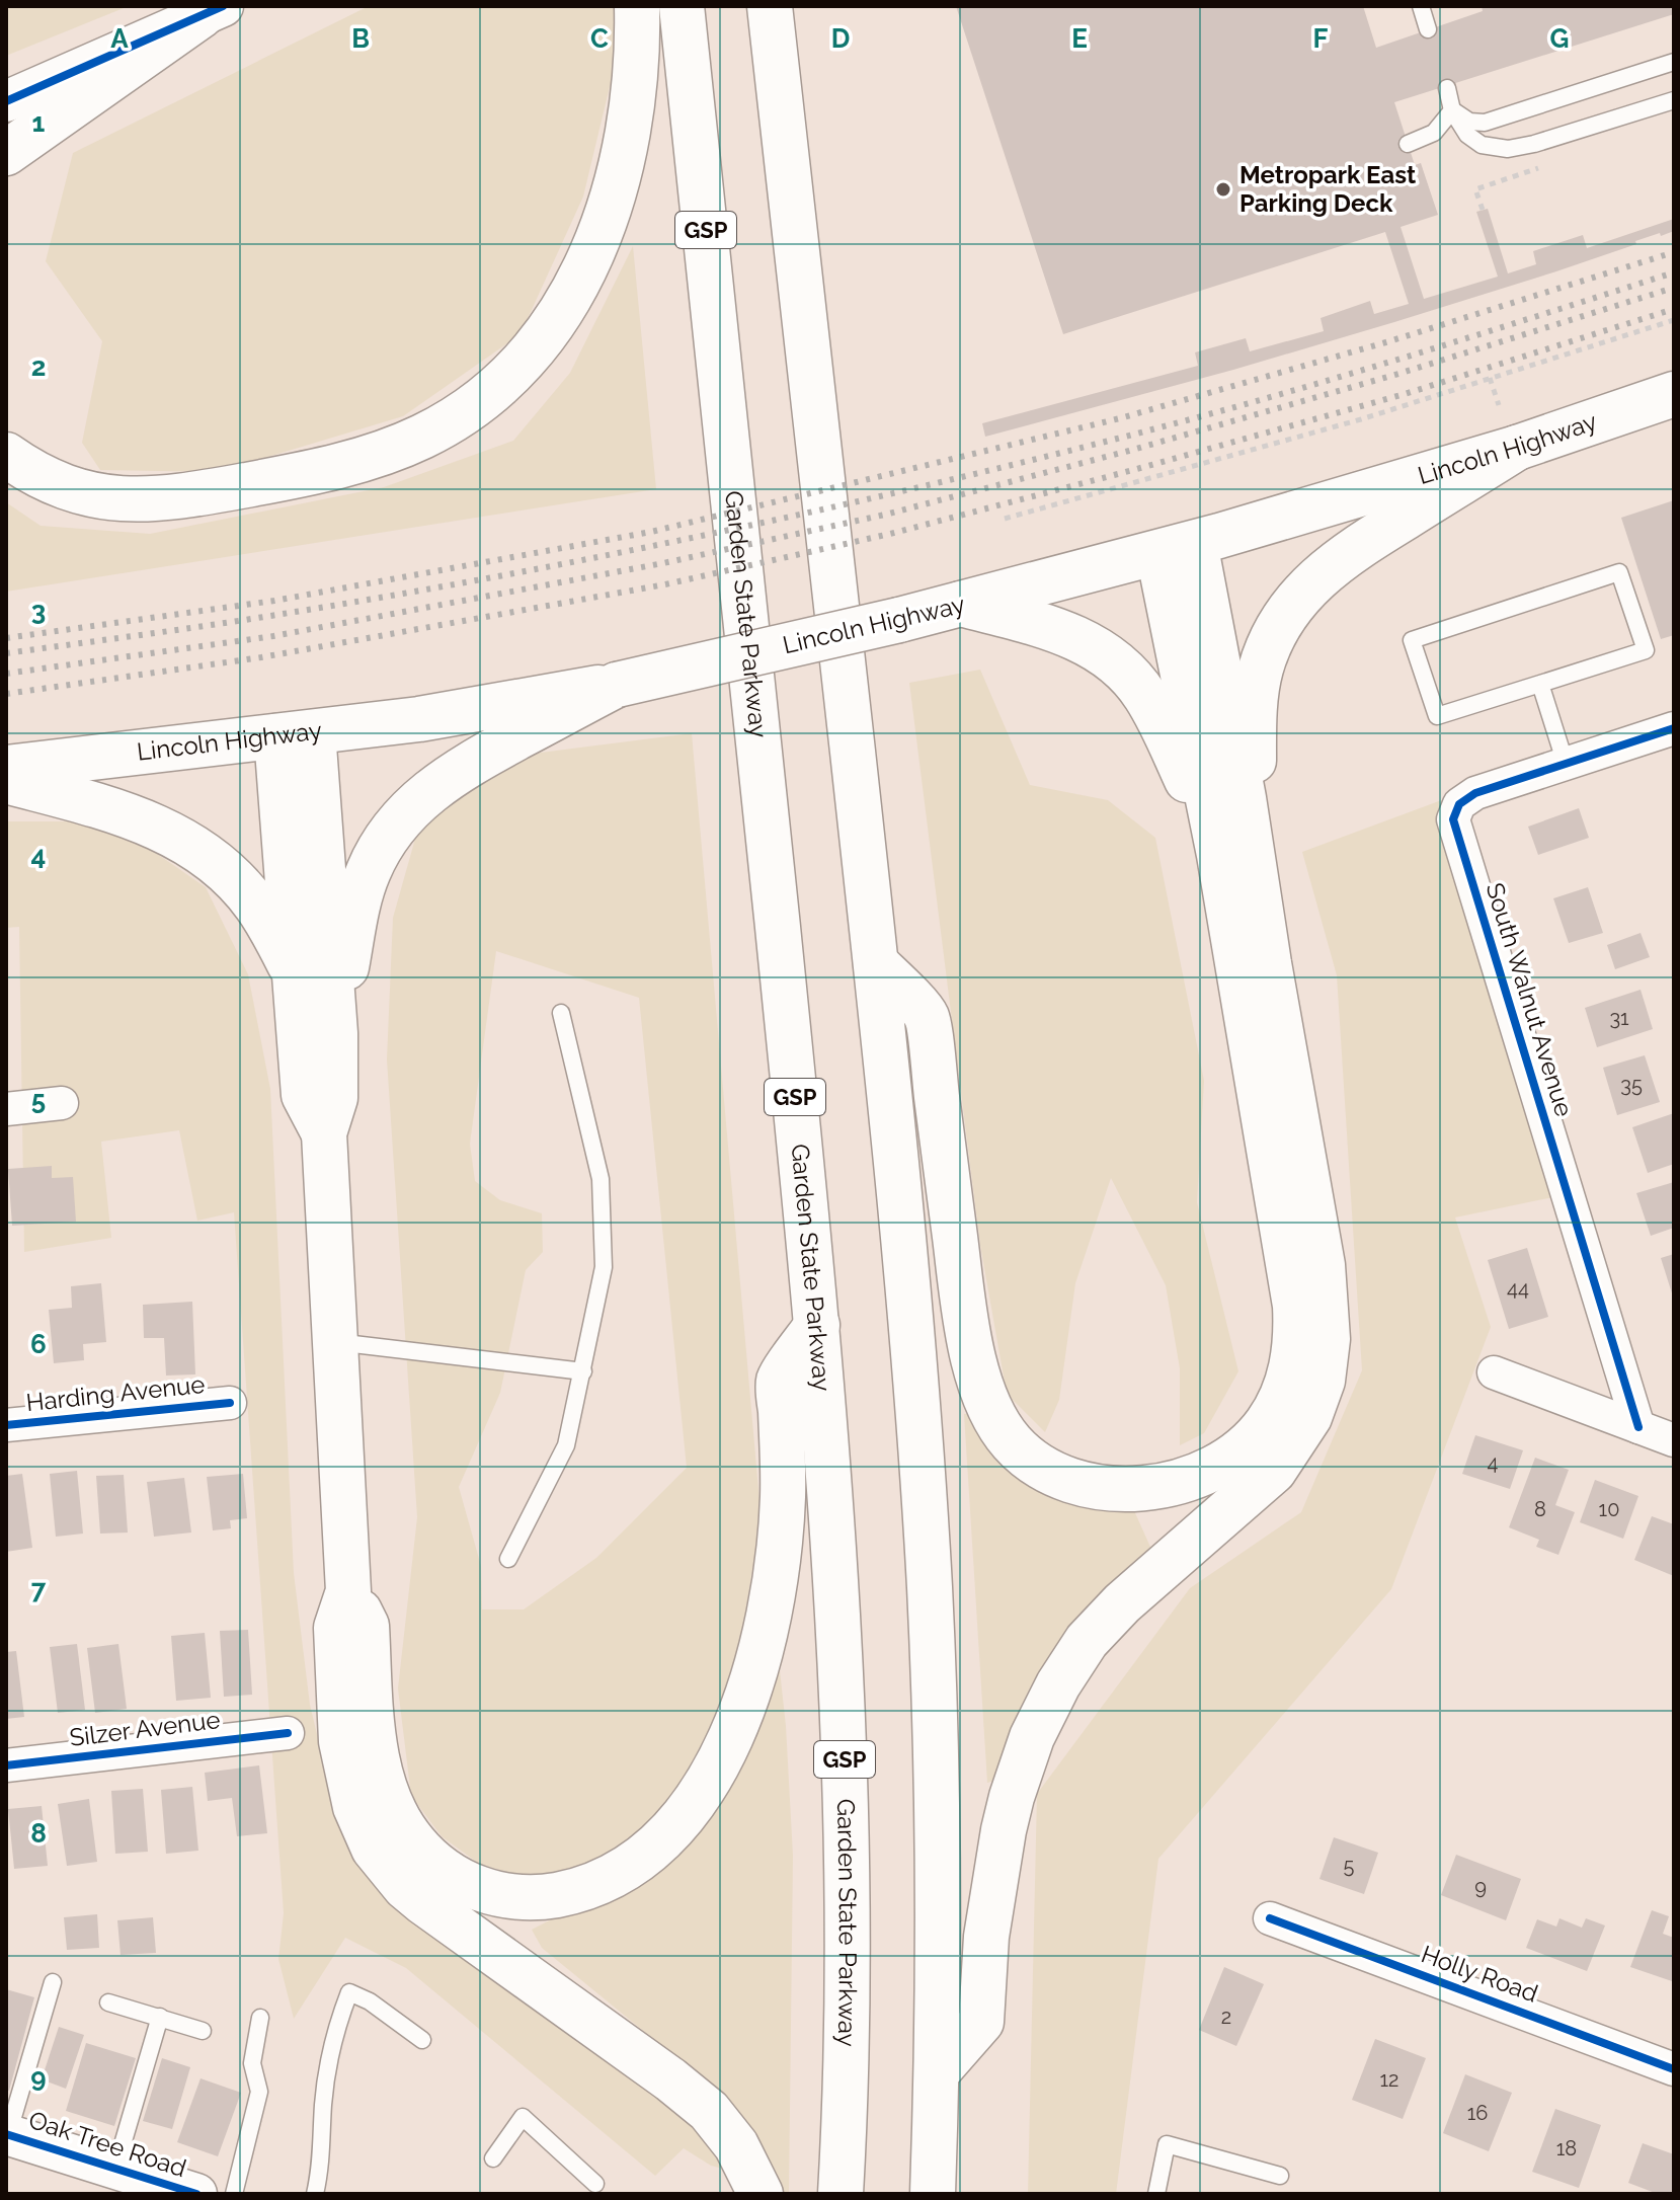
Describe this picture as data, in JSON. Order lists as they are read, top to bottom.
{
  "streets": {
    "main road": ["GSP", "Lincoln Highway", "Garden State Parkway"],
    "street": [
      "South Walnut Avenue",
      "Harding Avenue",
      "Silzer Avenue",
      "Holly Road",
      "Oak Tree Road"
    ]
  },
  "places": ["Metropark East Parking Deck"],
  "house_numbers": [
    "31",
    "35",
    "44",
    "4",
    "8",
    "10",
    "5",
    "9",
    "2",
    "12",
    "16",
    "18"
  ],
  "grid": {
    "columns": [
      "A",
      "B",
      "C",
      "D",
      "E",
      "F",
      "G"
    ],
    "rows": [
      "1",
      "2",
      "3",
      "4",
      "5",
      "6",
      "7",
      "8",
      "9"
    ]
  }
}
